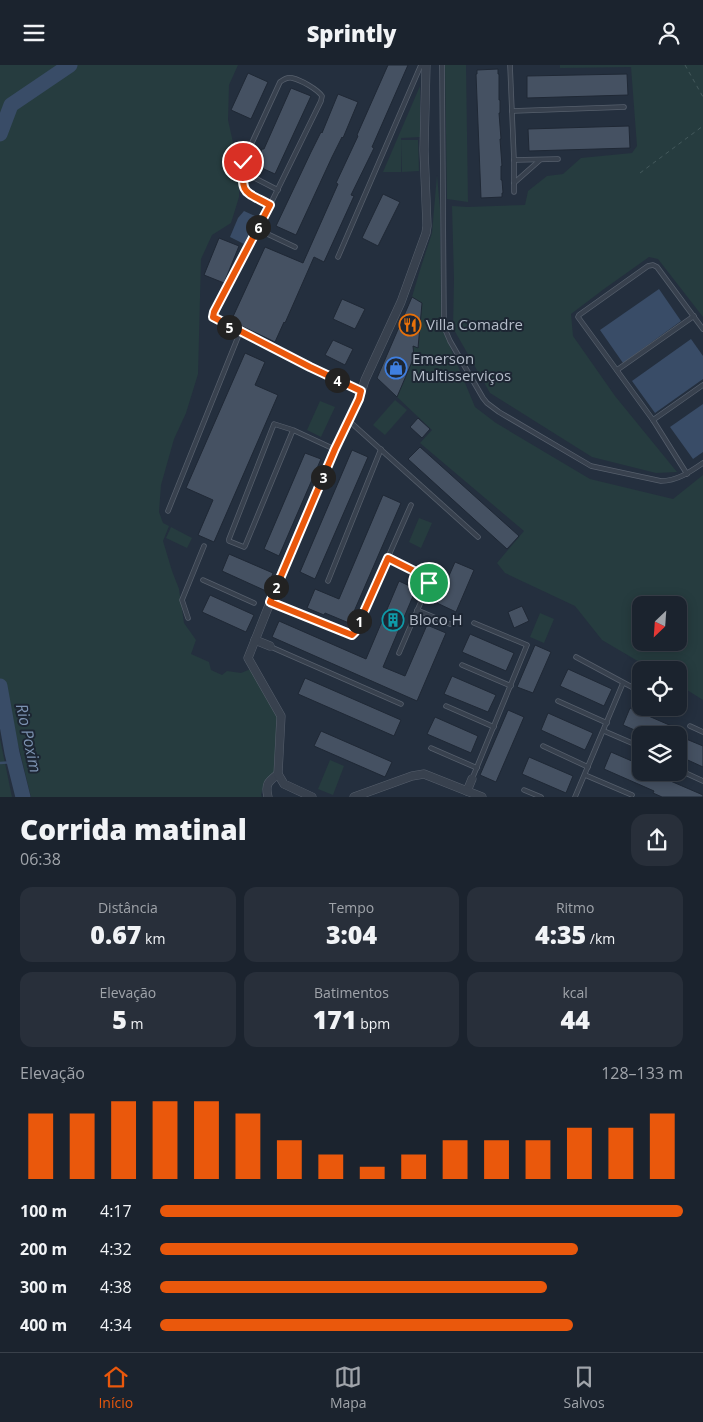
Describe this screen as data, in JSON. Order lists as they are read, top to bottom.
{
  "water": ["Rio Poxim"],
  "places": {
    "restaurant": ["Villa Comadre"],
    "shop": ["Emerson Multisserviços"],
    "building": ["Bloco H"]
  },
  "north": "bottom left",
  "page": {
    "header": "Sprintly",
    "pins": [
      "6",
      "5",
      "4",
      "3",
      "2",
      "1"
    ],
    "heading": ["Corrida matinal", "06:38"],
    "stats": [
      ["Distância", "0.67 km"],
      ["Tempo", "3:04"],
      ["Ritmo", "4:35 /km"],
      ["Elevação", "5 m"],
      ["Batimentos", "171 bpm"],
      ["kcal", "44"]
    ],
    "chart": ["Elevação", "128–133 m"],
    "list": [
      {
        "name": "100 m",
        "note": "4:17"
      },
      {
        "name": "200 m",
        "note": "4:32"
      },
      {
        "name": "300 m",
        "note": "4:38"
      },
      {
        "name": "400 m",
        "note": "4:34"
      }
    ],
    "tabs": ["Início", "Mapa", "Salvos"]
  }
}
